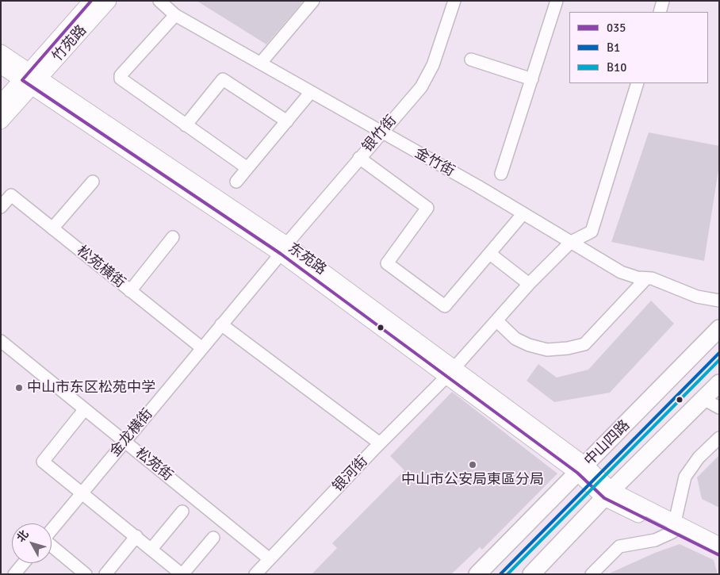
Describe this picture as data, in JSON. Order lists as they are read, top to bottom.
{
  "streets": {
    "main road": ["中山四路"],
    "street": [
      "竹苑路",
      "银竹街",
      "金竹街",
      "东苑路",
      "松苑横街",
      "金龙横街",
      "松苑街",
      "银河街"
    ]
  },
  "crossings": [
    ["竹苑路", "东苑路"],
    ["银竹街", "金竹街"],
    ["银竹街", "东苑路"],
    ["银竹街", "金龙横街"],
    ["金竹街", "银河街"],
    ["东苑路", "金龙横街"],
    ["东苑路", "中山四路"],
    ["东苑路", "银河街"],
    ["松苑横街", "金龙横街"],
    ["金龙横街", "松苑街"],
    ["松苑街", "银河街"]
  ],
  "places": ["中山市东区松苑中学", "中山市公安局東區分局"],
  "lines": ["transit line 035", "transit line B1", "transit line B10"],
  "legend": ["035", "B1", "B10"],
  "north": "top left"
}
